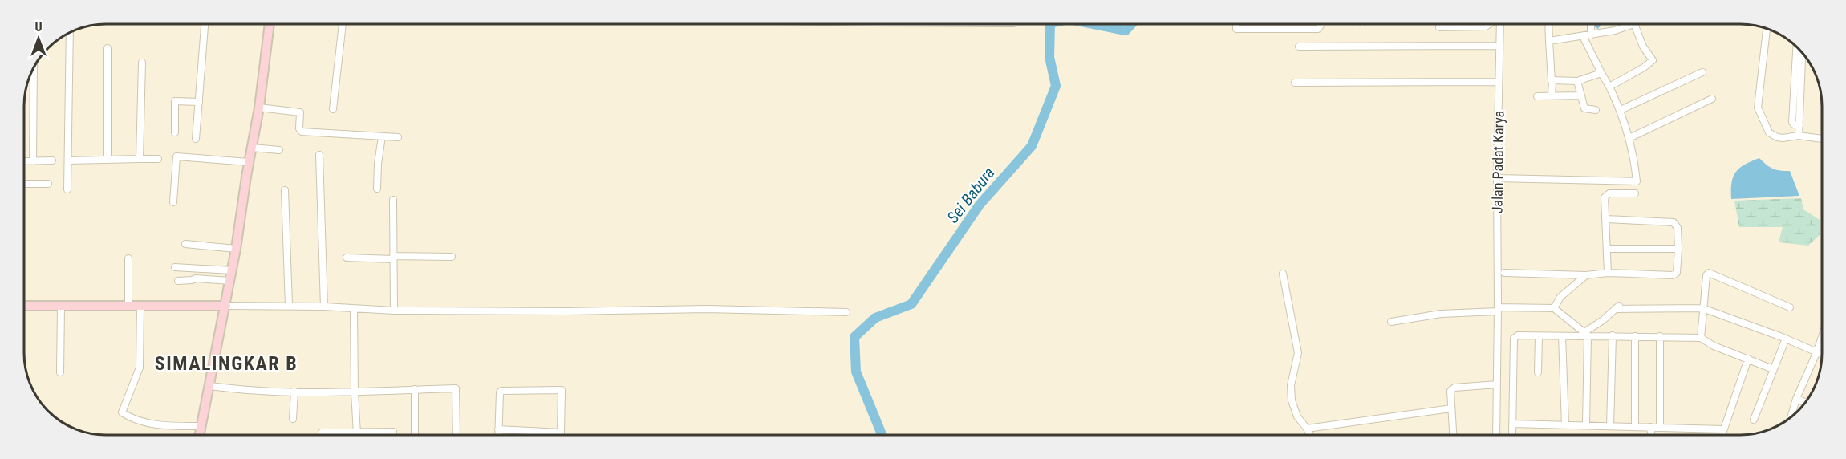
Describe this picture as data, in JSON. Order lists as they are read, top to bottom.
{
  "streets": {
    "street": ["Jalan Padat Karya"]
  },
  "districts": ["SIMALINGKAR B"],
  "water": ["Sei Babura"],
  "north": "top"
}
